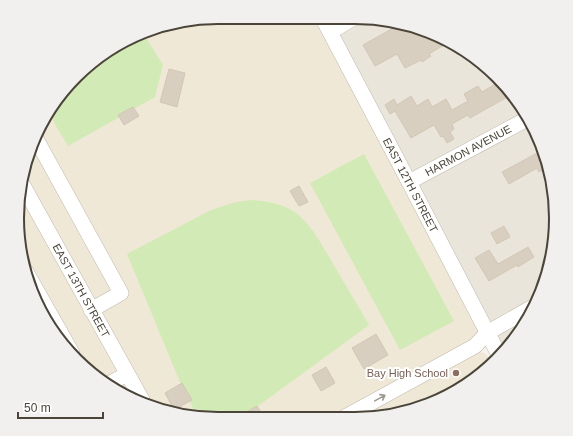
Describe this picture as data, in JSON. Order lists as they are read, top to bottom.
{
  "streets": {
    "street": ["HARMON AVENUE", "EAST 12TH STREET", "EAST 13TH STREET"]
  },
  "crossings": [
    ["HARMON AVENUE", "EAST 12TH STREET"]
  ],
  "places": ["Bay High School"],
  "scale_bar": "50 m"
}
